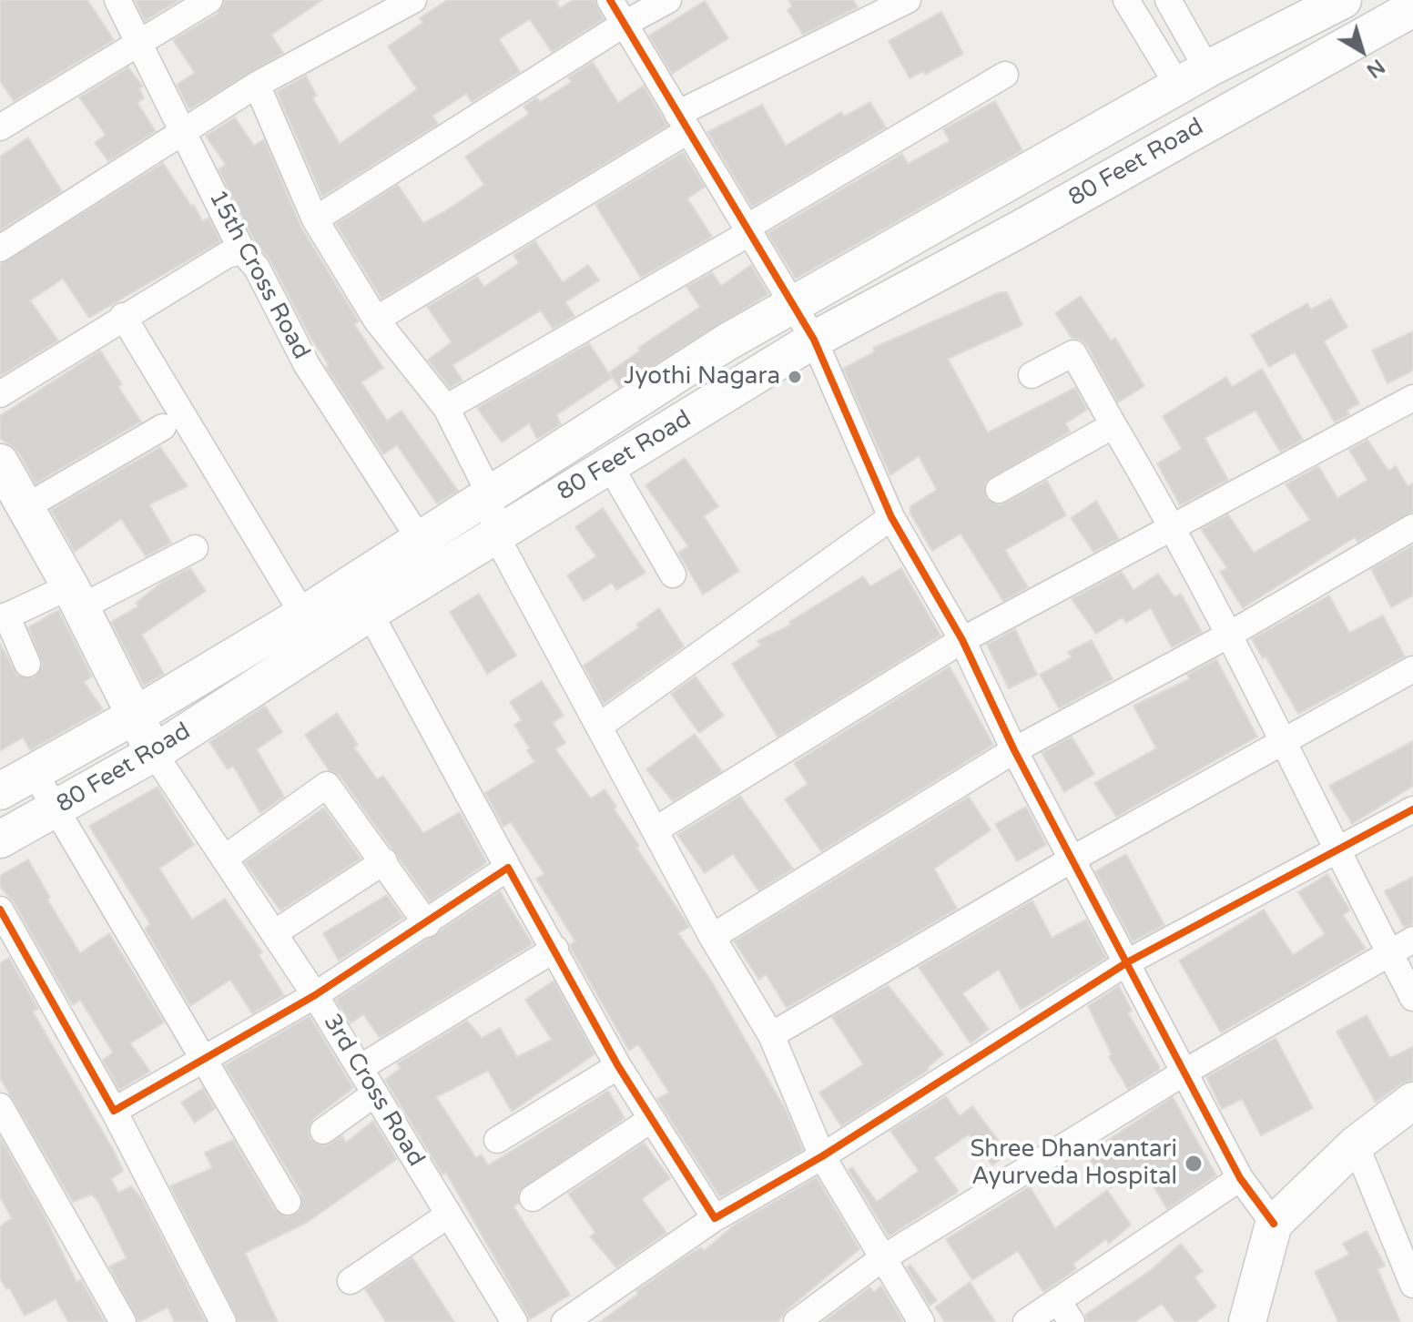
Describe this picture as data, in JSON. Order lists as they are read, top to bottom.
{
  "streets": {
    "main road": ["80 Feet Road"],
    "street": ["15th Cross Road", "3rd Cross Road"]
  },
  "crossings": [
    ["80 Feet Road", "15th Cross Road"],
    ["80 Feet Road", "3rd Cross Road"]
  ],
  "places": ["Jyothi Nagara", "Shree Dhanvantari Ayurveda Hospital"],
  "north": "bottom right"
}
